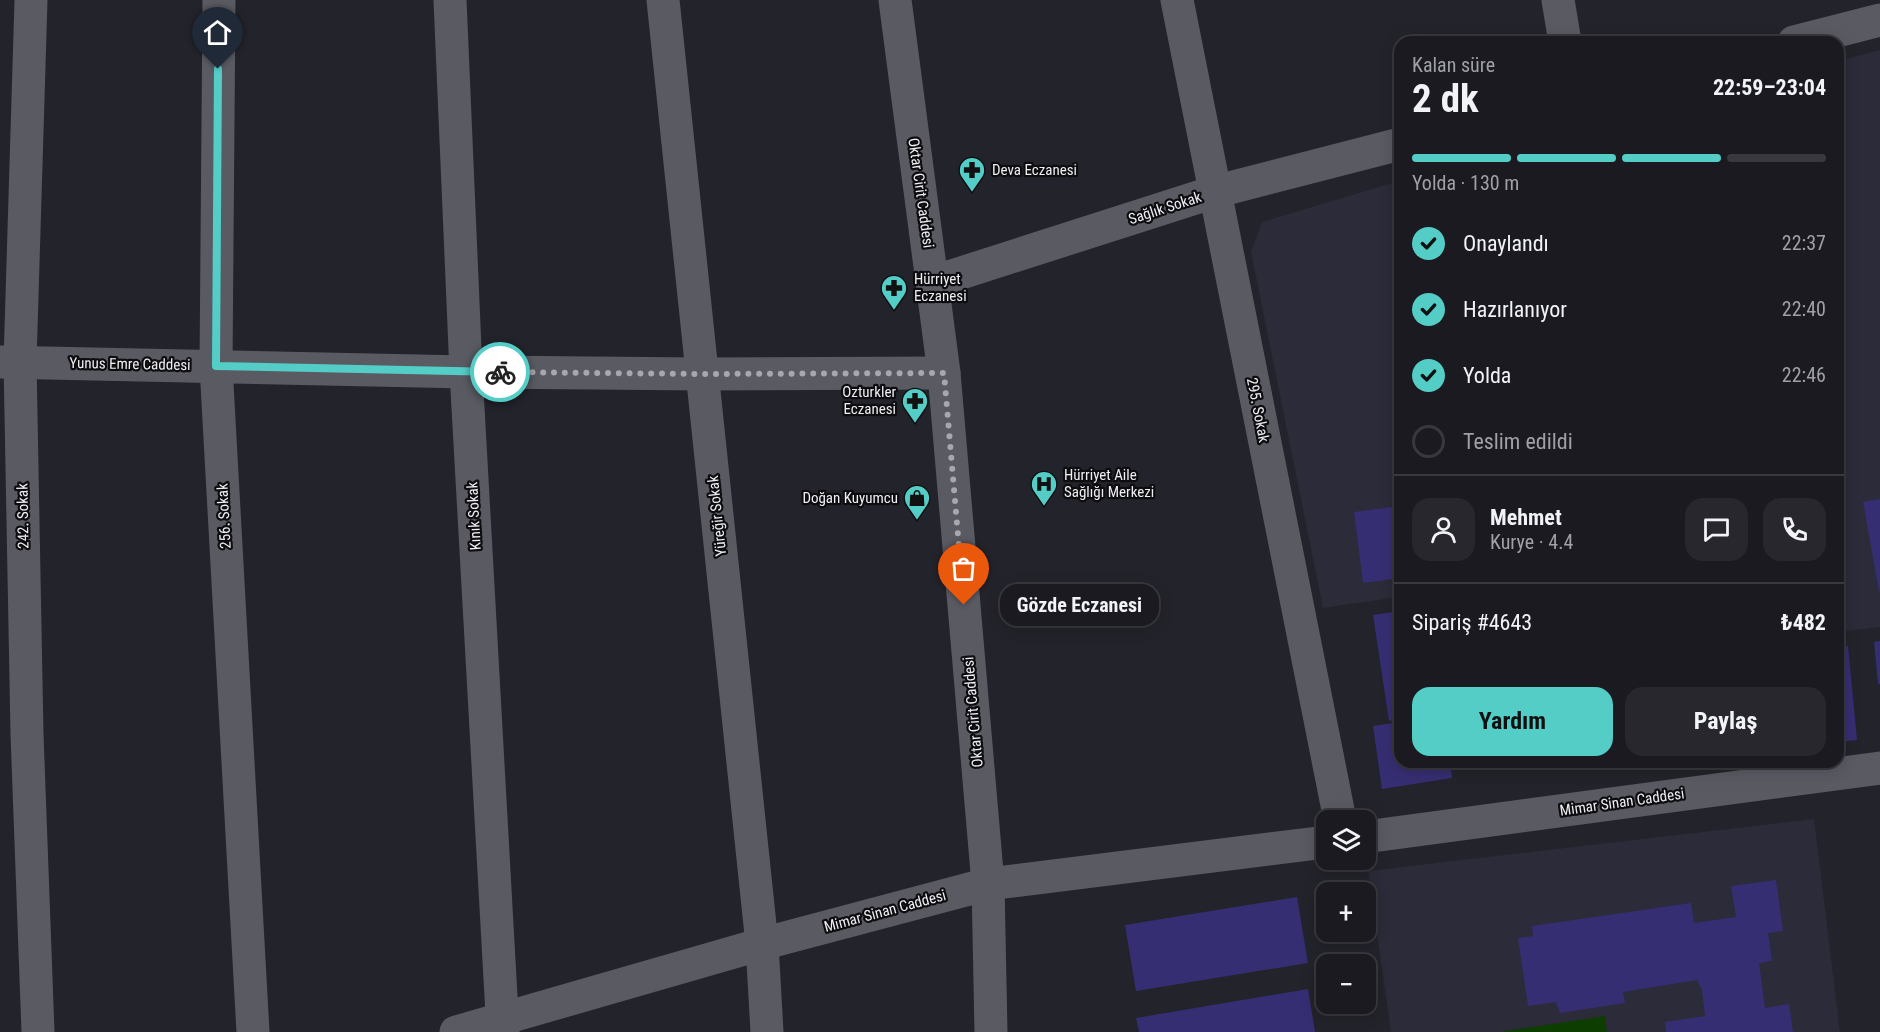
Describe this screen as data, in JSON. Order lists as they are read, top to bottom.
{
  "streets": {
    "street": [
      "Oktar Cirit Caddesi",
      "Sağlık Sokak",
      "Yunus Emre Caddesi",
      "295. Sokak",
      "242. Sokak",
      "256. Sokak",
      "Kınık Sokak",
      "Yüreğir Sokak",
      "Mimar Sinan Caddesi"
    ]
  },
  "crossings": [
    ["Oktar Cirit Caddesi", "Sağlık Sokak"],
    ["Oktar Cirit Caddesi", "Yunus Emre Caddesi"],
    ["Oktar Cirit Caddesi", "Mimar Sinan Caddesi"],
    ["Sağlık Sokak", "295. Sokak"],
    ["Yunus Emre Caddesi", "242. Sokak"],
    ["Yunus Emre Caddesi", "256. Sokak"],
    ["Yunus Emre Caddesi", "Kınık Sokak"],
    ["Yunus Emre Caddesi", "Yüreğir Sokak"],
    ["Kınık Sokak", "Mimar Sinan Caddesi"],
    ["Yüreğir Sokak", "Mimar Sinan Caddesi"]
  ],
  "places": {
    "pharmacy": ["Deva Eczanesi", "Hürriyet Eczanesi", "Ozturkler Eczanesi"],
    "hospital": ["Hürriyet Aile Sağlığı Merkezi"],
    "shop": ["Doğan Kuyumcu"],
    "other": ["Gözde Eczanesi"]
  },
  "page": {
    "heading": ["2 dk", "Kalan süre", "22:59–23:04"],
    "panel": [
      "Mehmet",
      "Kurye · 4.4",
      "Sipariş #4643",
      "₺482"
    ],
    "bar": "Yolda · 130 m",
    "list": [
      ["Onaylandı", "22:37"],
      ["Hazırlanıyor", "22:40"],
      ["Yolda", "22:46"],
      "Teslim edildi"
    ],
    "bubble": "Gözde Eczanesi",
    "buttons": ["Yardım", "Paylaş"],
    "map_buttons": ["+", "−"]
  }
}
